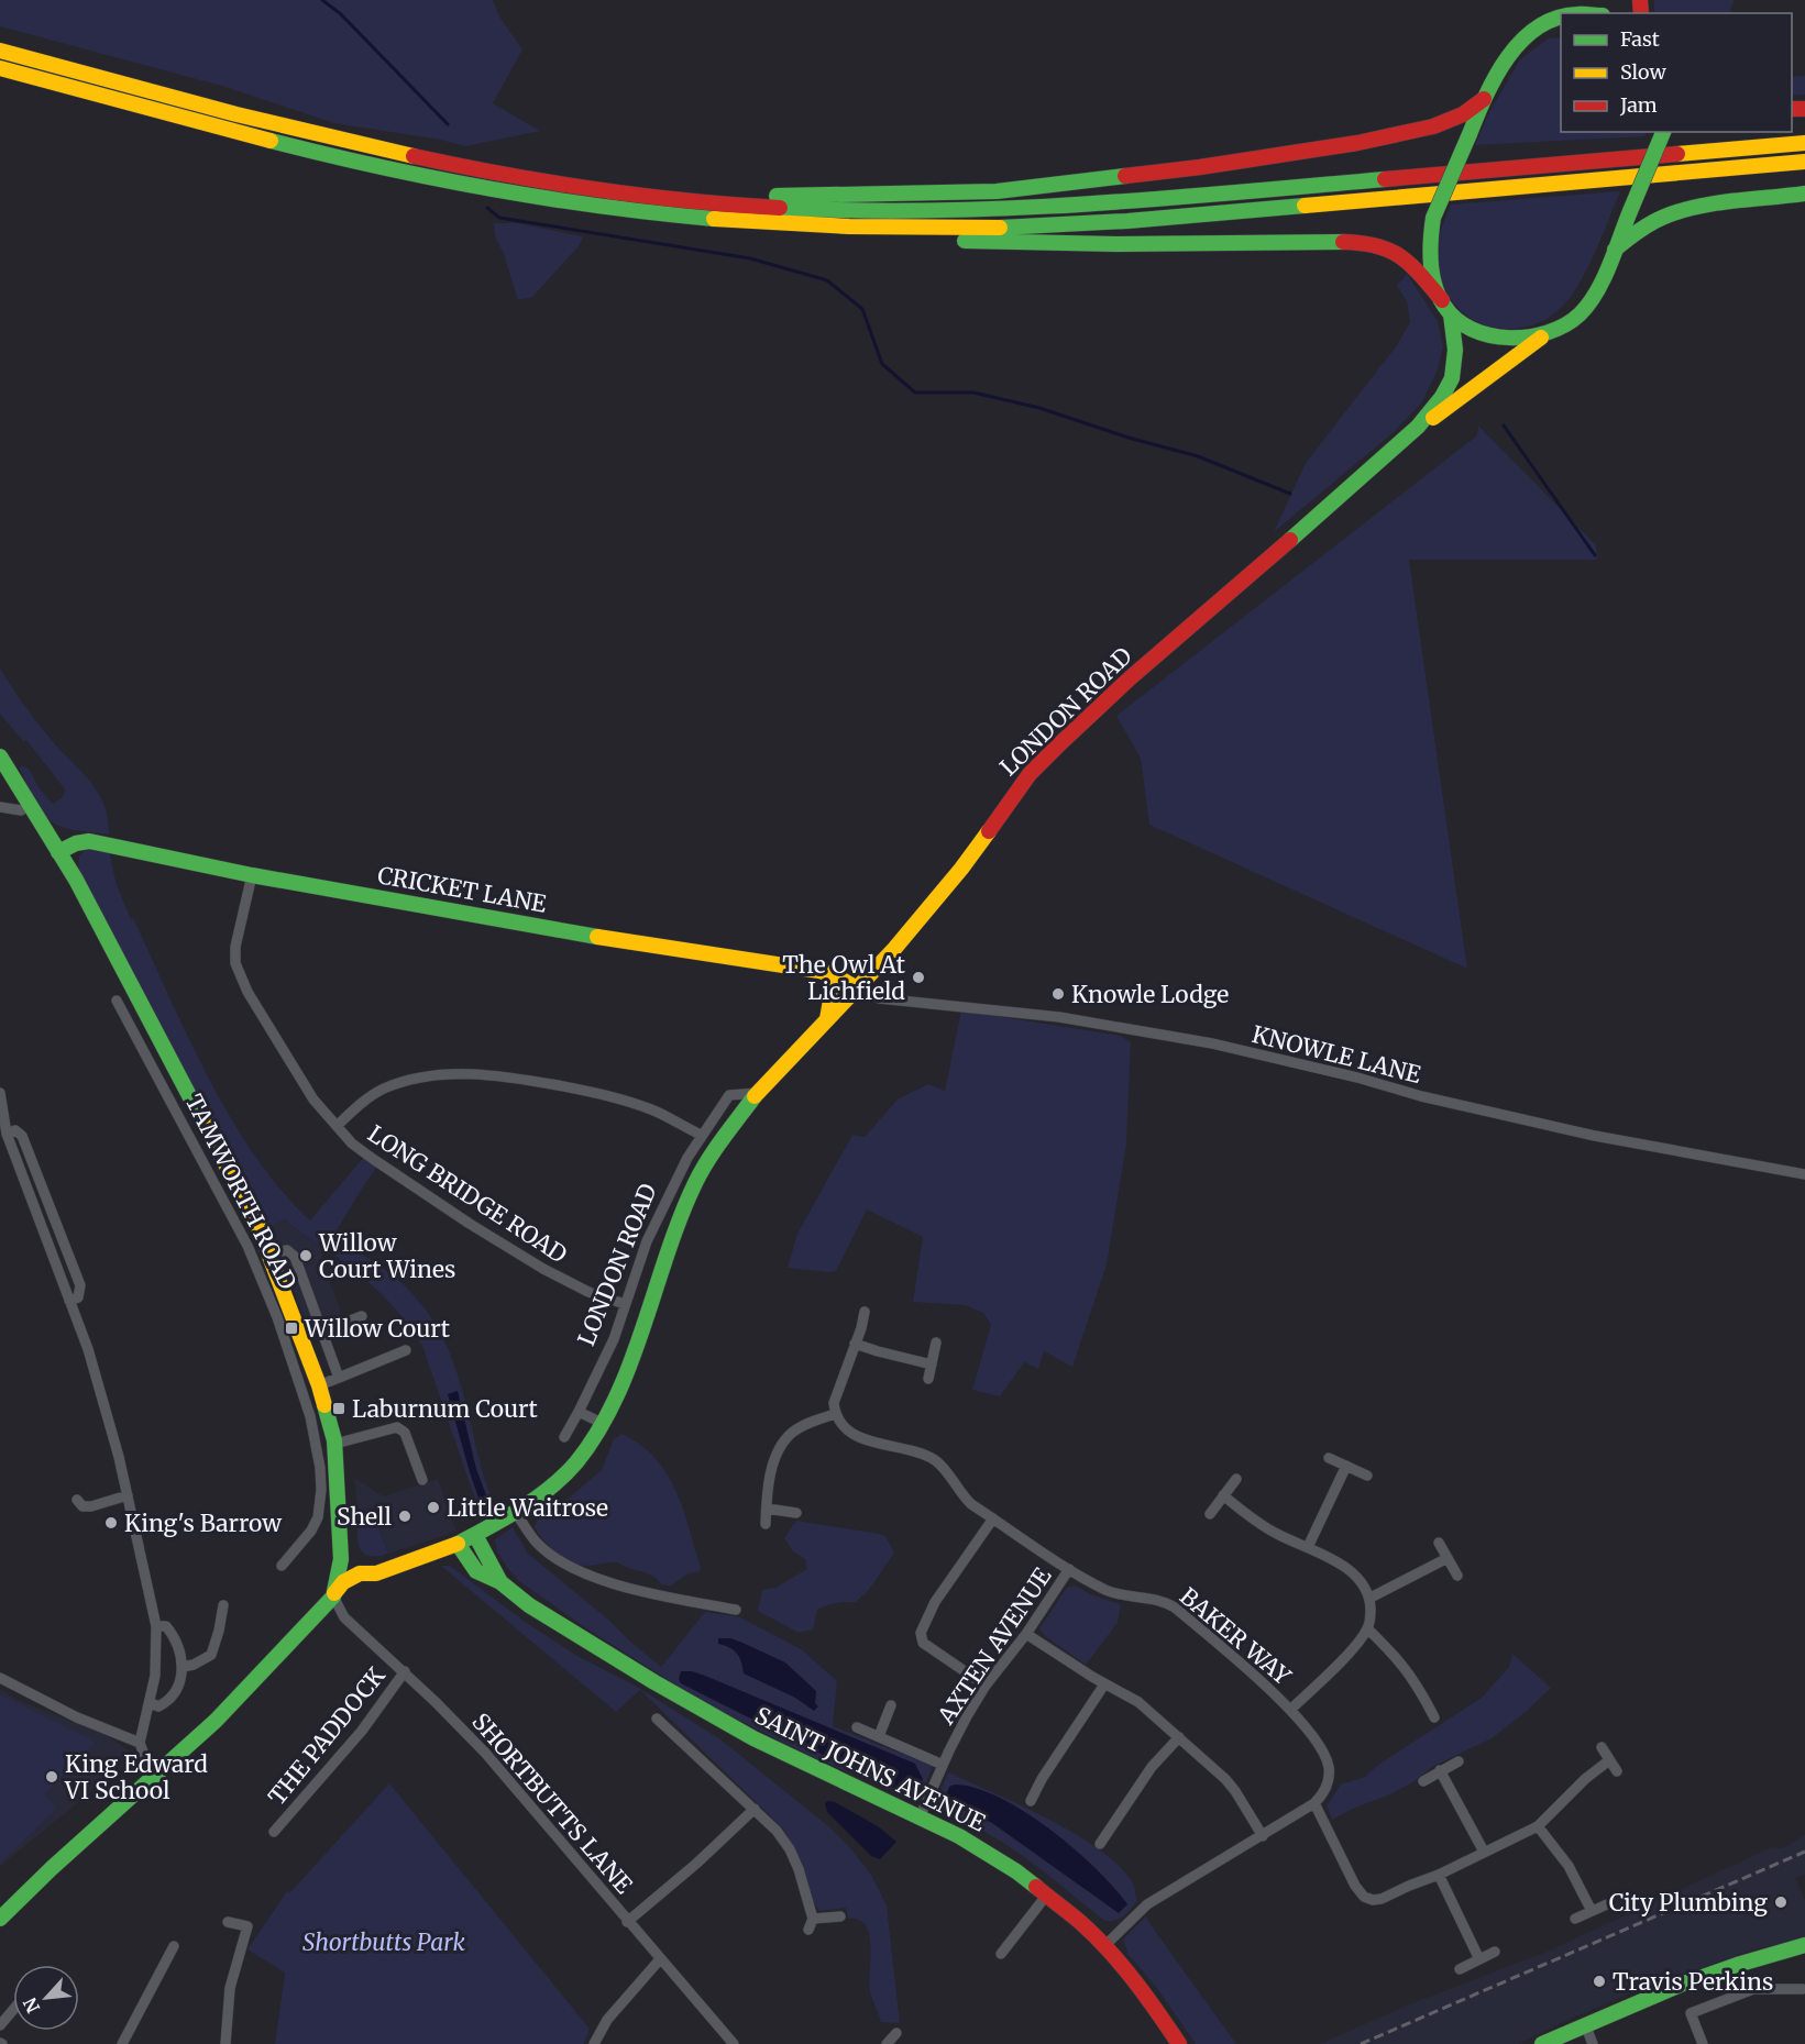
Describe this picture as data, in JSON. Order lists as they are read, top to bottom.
{
  "streets": {
    "main road": [
      "LONDON ROAD",
      "CRICKET LANE",
      "TAMWORTH ROAD",
      "SAINT JOHNS AVENUE"
    ],
    "street": [
      "KNOWLE LANE",
      "LONG BRIDGE ROAD",
      "BAKER WAY",
      "AXTEN AVENUE",
      "THE PADDOCK",
      "SHORTBUTTS LANE"
    ]
  },
  "crossings": [
    ["LONDON ROAD", "CRICKET LANE"],
    ["LONDON ROAD", "KNOWLE LANE"],
    ["LONDON ROAD", "TAMWORTH ROAD"],
    ["LONDON ROAD", "LONG BRIDGE ROAD"],
    ["LONDON ROAD", "SAINT JOHNS AVENUE"],
    ["LONDON ROAD", "SHORTBUTTS LANE"],
    ["CRICKET LANE", "KNOWLE LANE"],
    ["CRICKET LANE", "TAMWORTH ROAD"],
    ["CRICKET LANE", "LONG BRIDGE ROAD"],
    ["TAMWORTH ROAD", "SHORTBUTTS LANE"],
    ["BAKER WAY", "AXTEN AVENUE"],
    ["AXTEN AVENUE", "SAINT JOHNS AVENUE"],
    ["THE PADDOCK", "SHORTBUTTS LANE"]
  ],
  "parks": ["Shortbutts Park"],
  "places": {
    "other": [
      "The Owl At Lichfield",
      "Knowle Lodge",
      "Willow Court Wines",
      "Little Waitrose",
      "Shell",
      "King's Barrow",
      "King Edward VI School",
      "City Plumbing",
      "Travis Perkins"
    ],
    "transit": ["Willow Court", "Laburnum Court"]
  },
  "legend": ["Fast", "Slow", "Jam"],
  "north": "bottom left"
}
